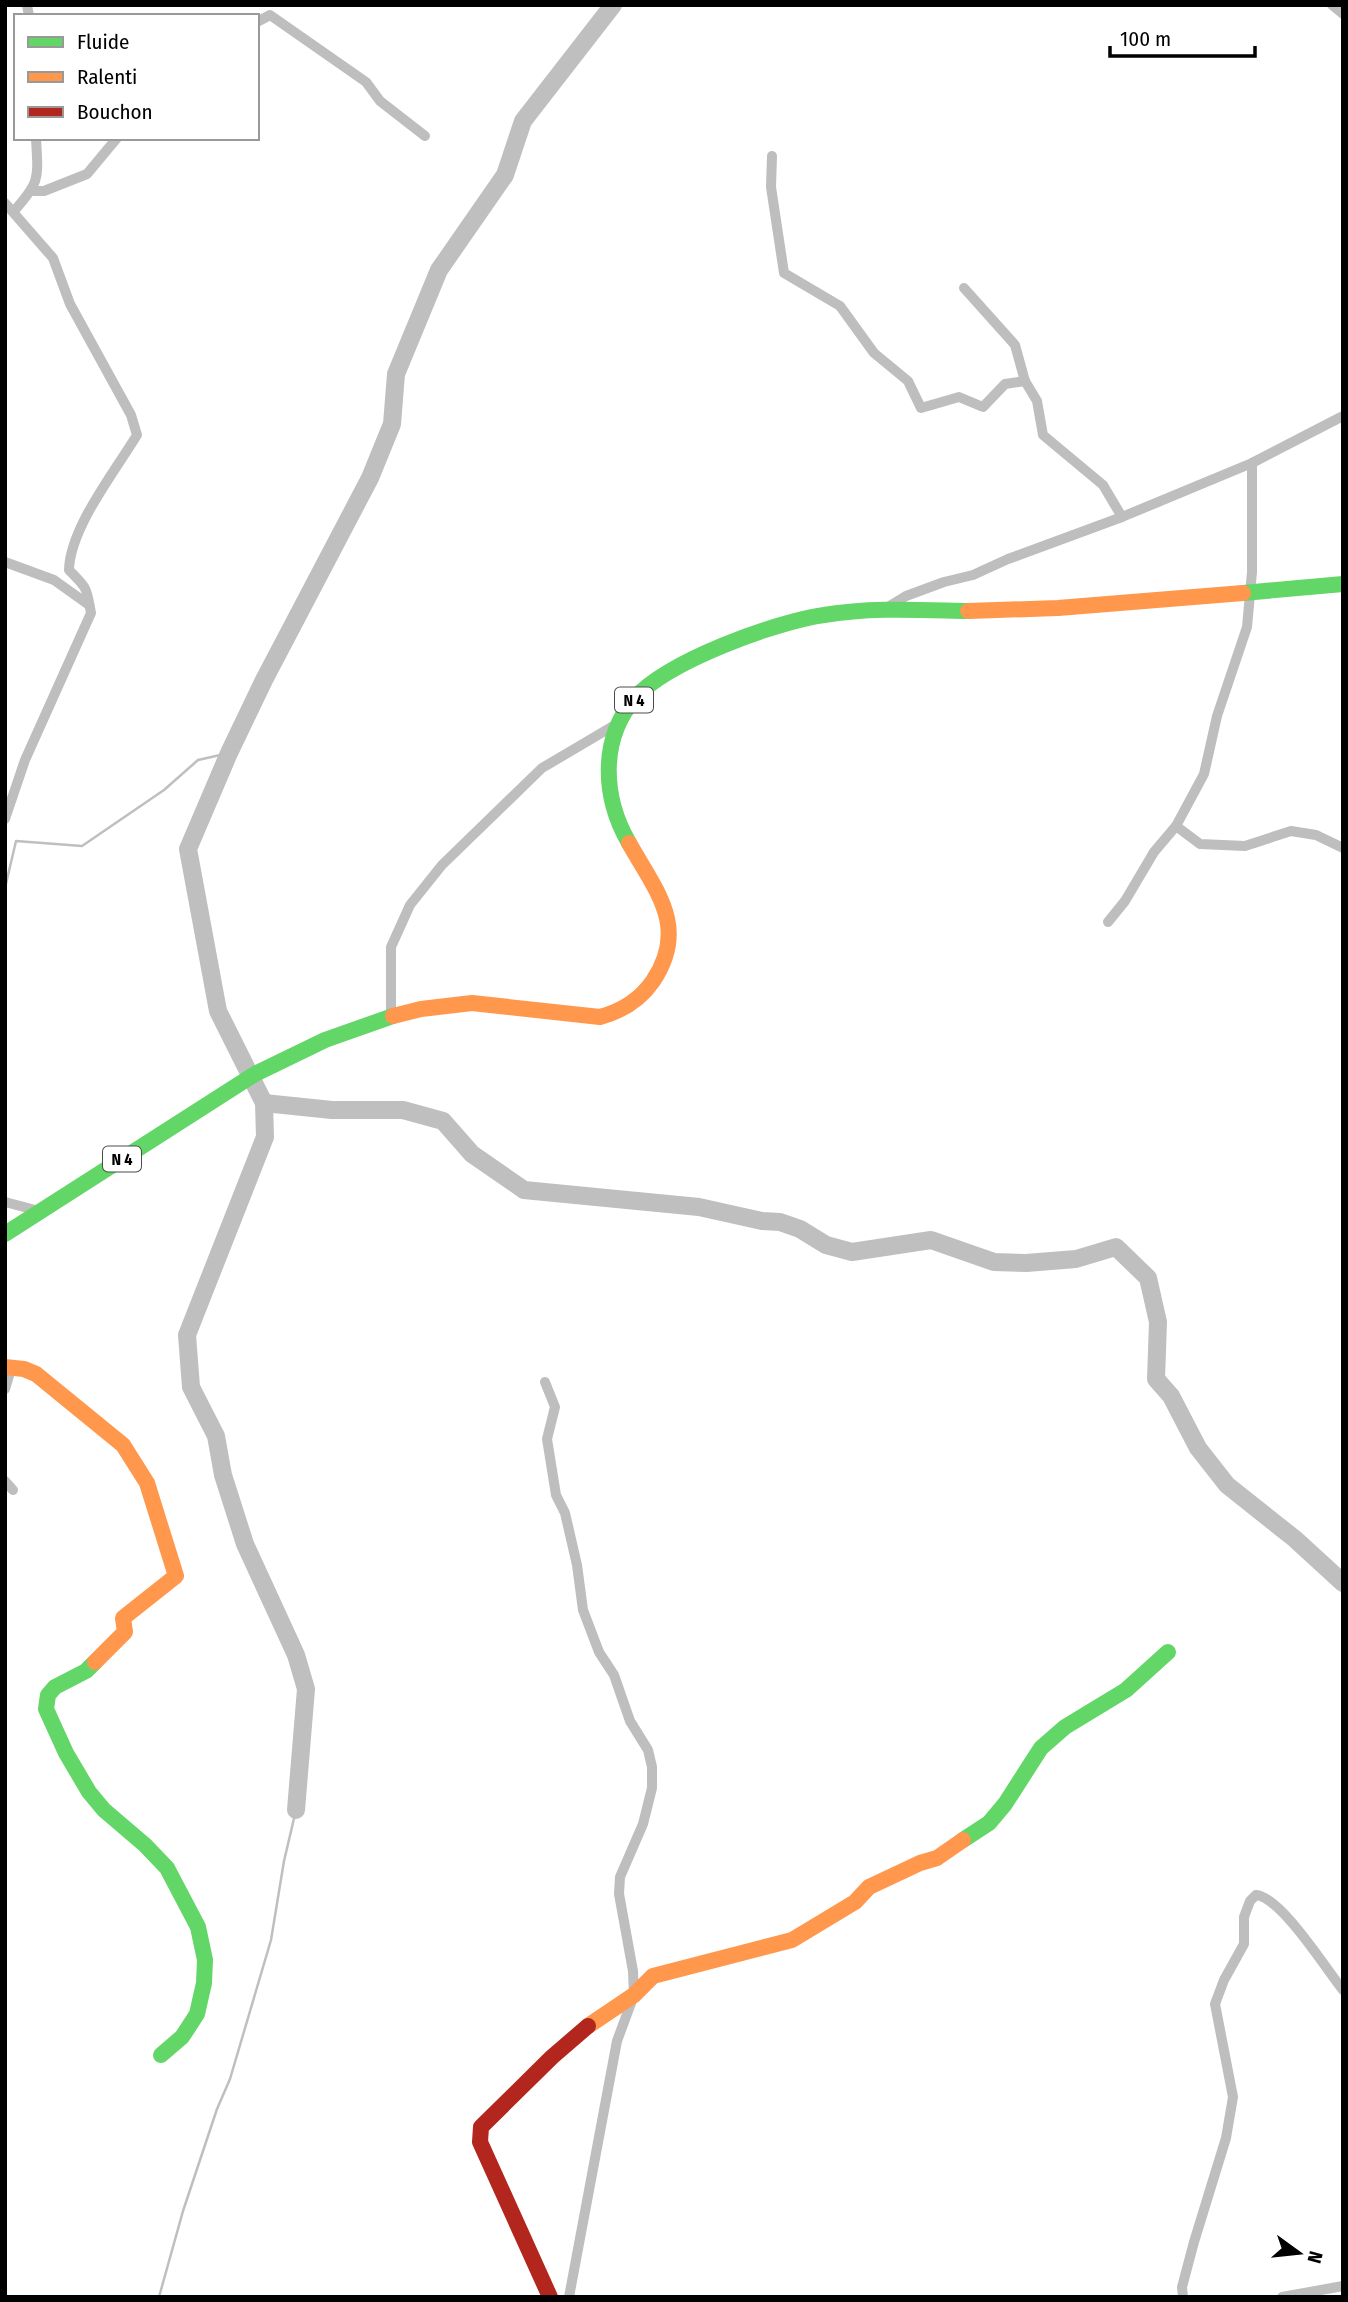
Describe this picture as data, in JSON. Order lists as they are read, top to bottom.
{
  "streets": {
    "street": ["N 4"]
  },
  "legend": ["Fluide", "Ralenti", "Bouchon"],
  "scale_bar": "100 m",
  "north": "right"
}
